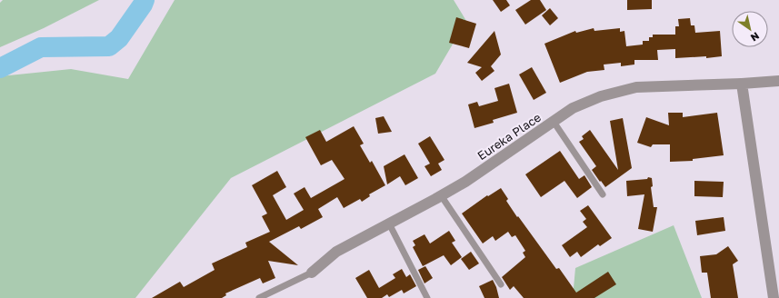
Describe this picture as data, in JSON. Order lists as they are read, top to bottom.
{
  "streets": {
    "street": ["Eureka Place"]
  },
  "north": "bottom right"
}
